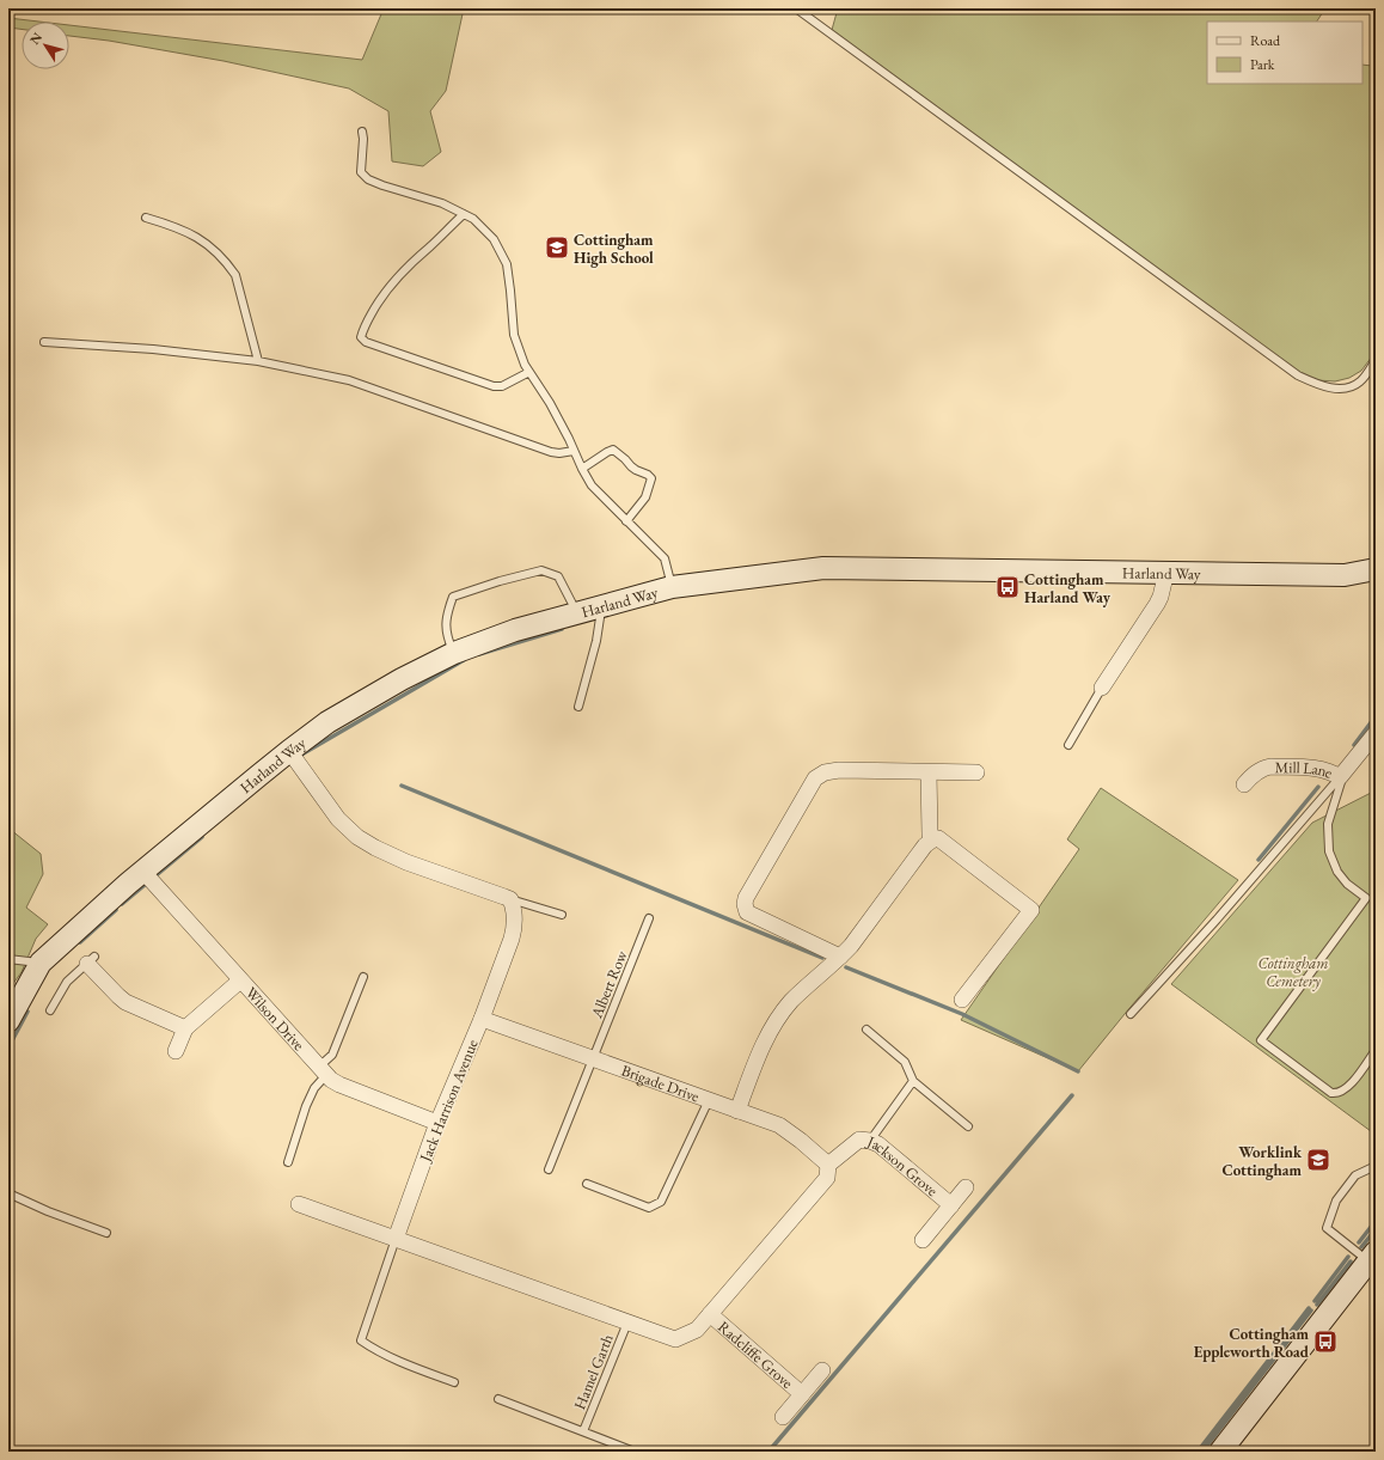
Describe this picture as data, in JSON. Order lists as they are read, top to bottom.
{
  "streets": {
    "main road": ["Harland Way"],
    "street": [
      "Mill Lane",
      "Wilson Drive",
      "Brigade Drive",
      "Jack Harrison Avenue",
      "Jackson Grove",
      "Radcliffe Grove"
    ],
    "lane": ["Albert Row", "Hamel Garth"]
  },
  "crossings": [
    ["Harland Way", "Wilson Drive"],
    ["Albert Row", "Brigade Drive"],
    ["Wilson Drive", "Jack Harrison Avenue"],
    ["Brigade Drive", "Jack Harrison Avenue"],
    ["Brigade Drive", "Jackson Grove"]
  ],
  "parks": ["Cottingham Cemetery"],
  "places": {
    "school or university": ["Cottingham High School", "Worklink Cottingham"],
    "bus stop": ["Cottingham Harland Way", "Cottingham Eppleworth Road"]
  },
  "legend": ["Road", "Park"],
  "north": "top left"
}
